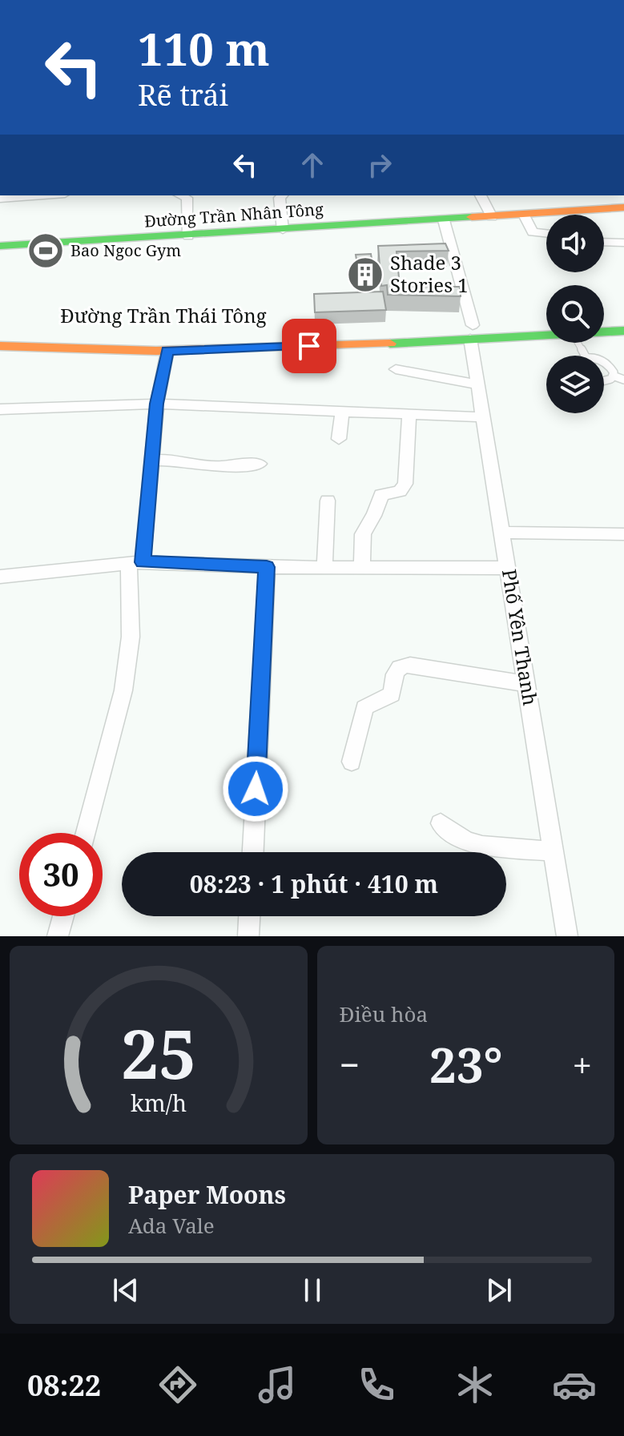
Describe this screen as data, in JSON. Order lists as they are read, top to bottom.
{
  "streets": {
    "main road": ["Đường Trần Nhân Tông", "Đường Trần Thái Tông"],
    "street": ["Phố Yên Thanh"]
  },
  "crossings": [
    ["Đường Trần Nhân Tông", "Phố Yên Thanh"],
    ["Đường Trần Thái Tông", "Phố Yên Thanh"]
  ],
  "places": {
    "sports": ["Bao Ngoc Gym"],
    "building": ["Shade 3 Stories 1"]
  },
  "page": {
    "turn": ["110 m", "Rẽ trái"],
    "limit": "30",
    "trip": "08:23 · 1 phút · 410 m",
    "tile": "Điều hòa",
    "heat": ["−", "23°", "+"],
    "song": ["Paper Moons", "Ada Vale"],
    "tabs": "08:22",
    "gauge": ["25", "km/h"]
  }
}
